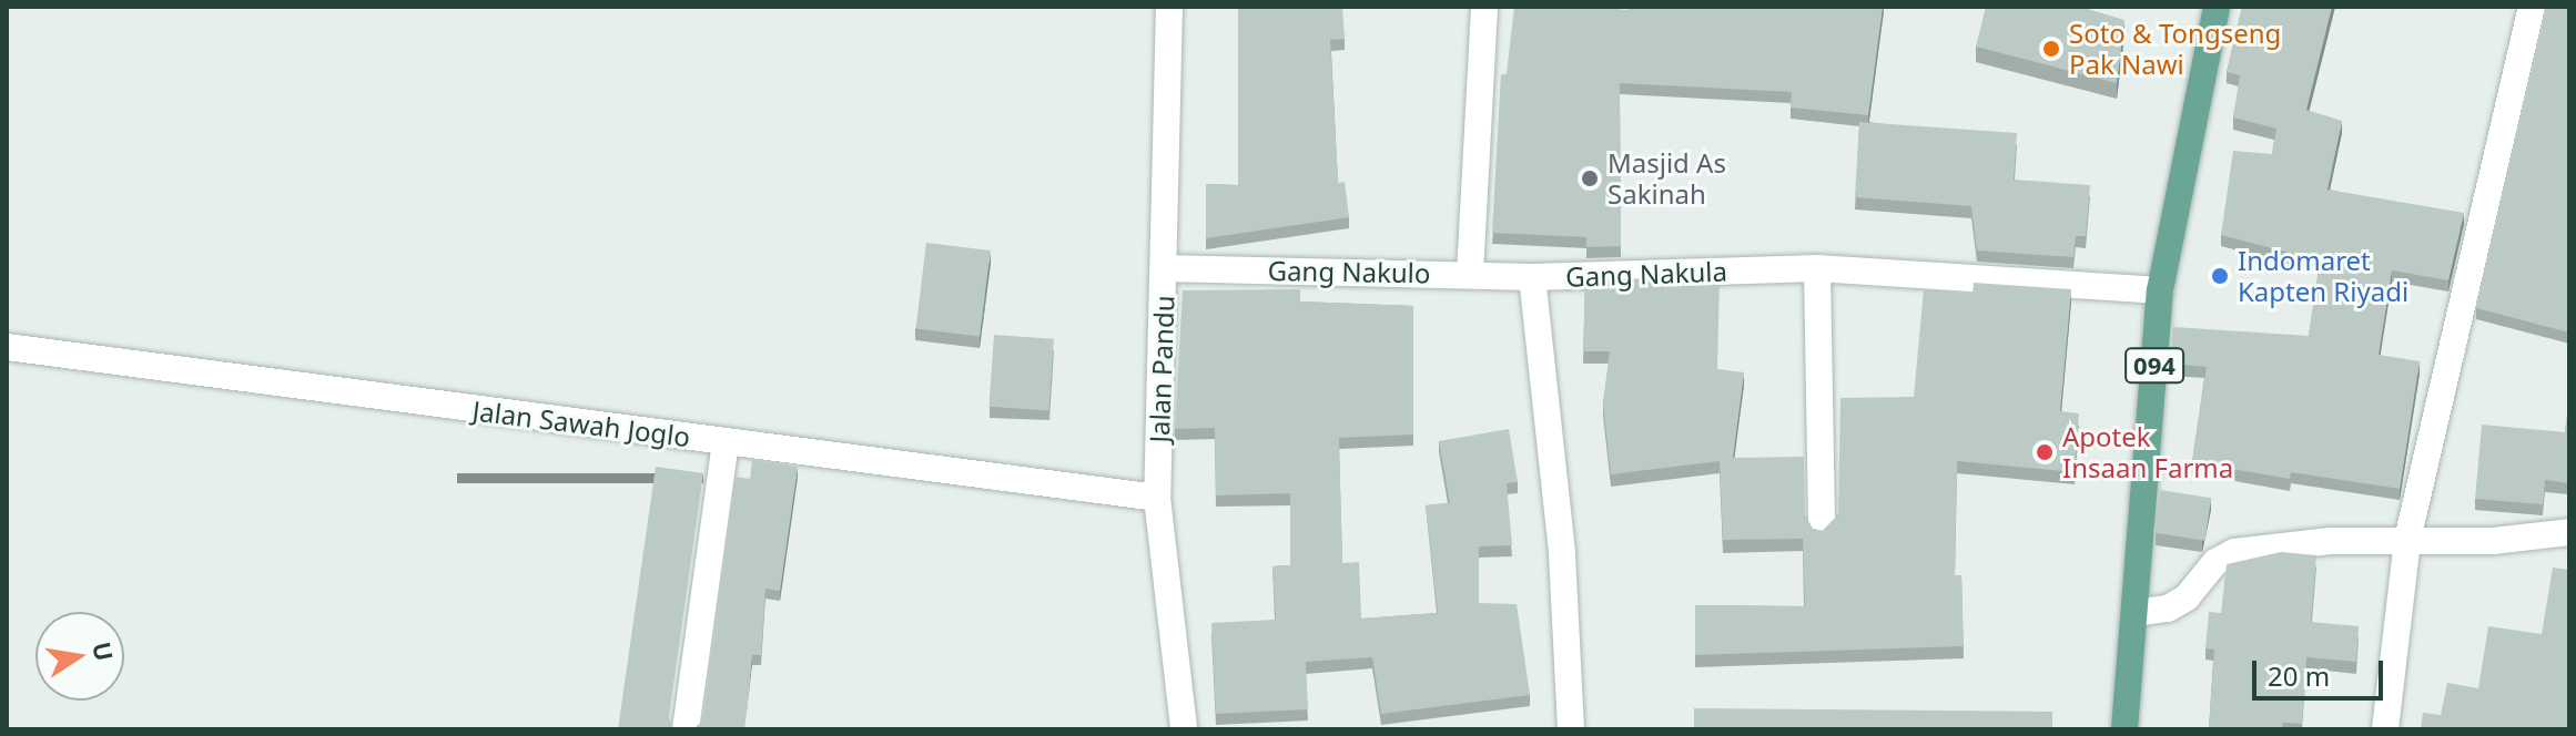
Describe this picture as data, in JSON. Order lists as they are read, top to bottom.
{
  "streets": {
    "main road": ["094"],
    "street": [
      "Gang Nakulo",
      "Gang Nakula",
      "Jalan Pandu",
      "Jalan Sawah Joglo"
    ]
  },
  "crossings": [
    ["Gang Nakulo", "Gang Nakula"],
    ["Gang Nakulo", "Jalan Pandu"],
    ["Gang Nakula", "094"],
    ["Jalan Pandu", "Jalan Sawah Joglo"]
  ],
  "places": [
    "Soto & Tongseng Pak Nawi",
    "Masjid As Sakinah",
    "Indomaret Kapten Riyadi",
    "Apotek Insaan Farma"
  ],
  "scale_bar": "20 m",
  "north": "right"
}
